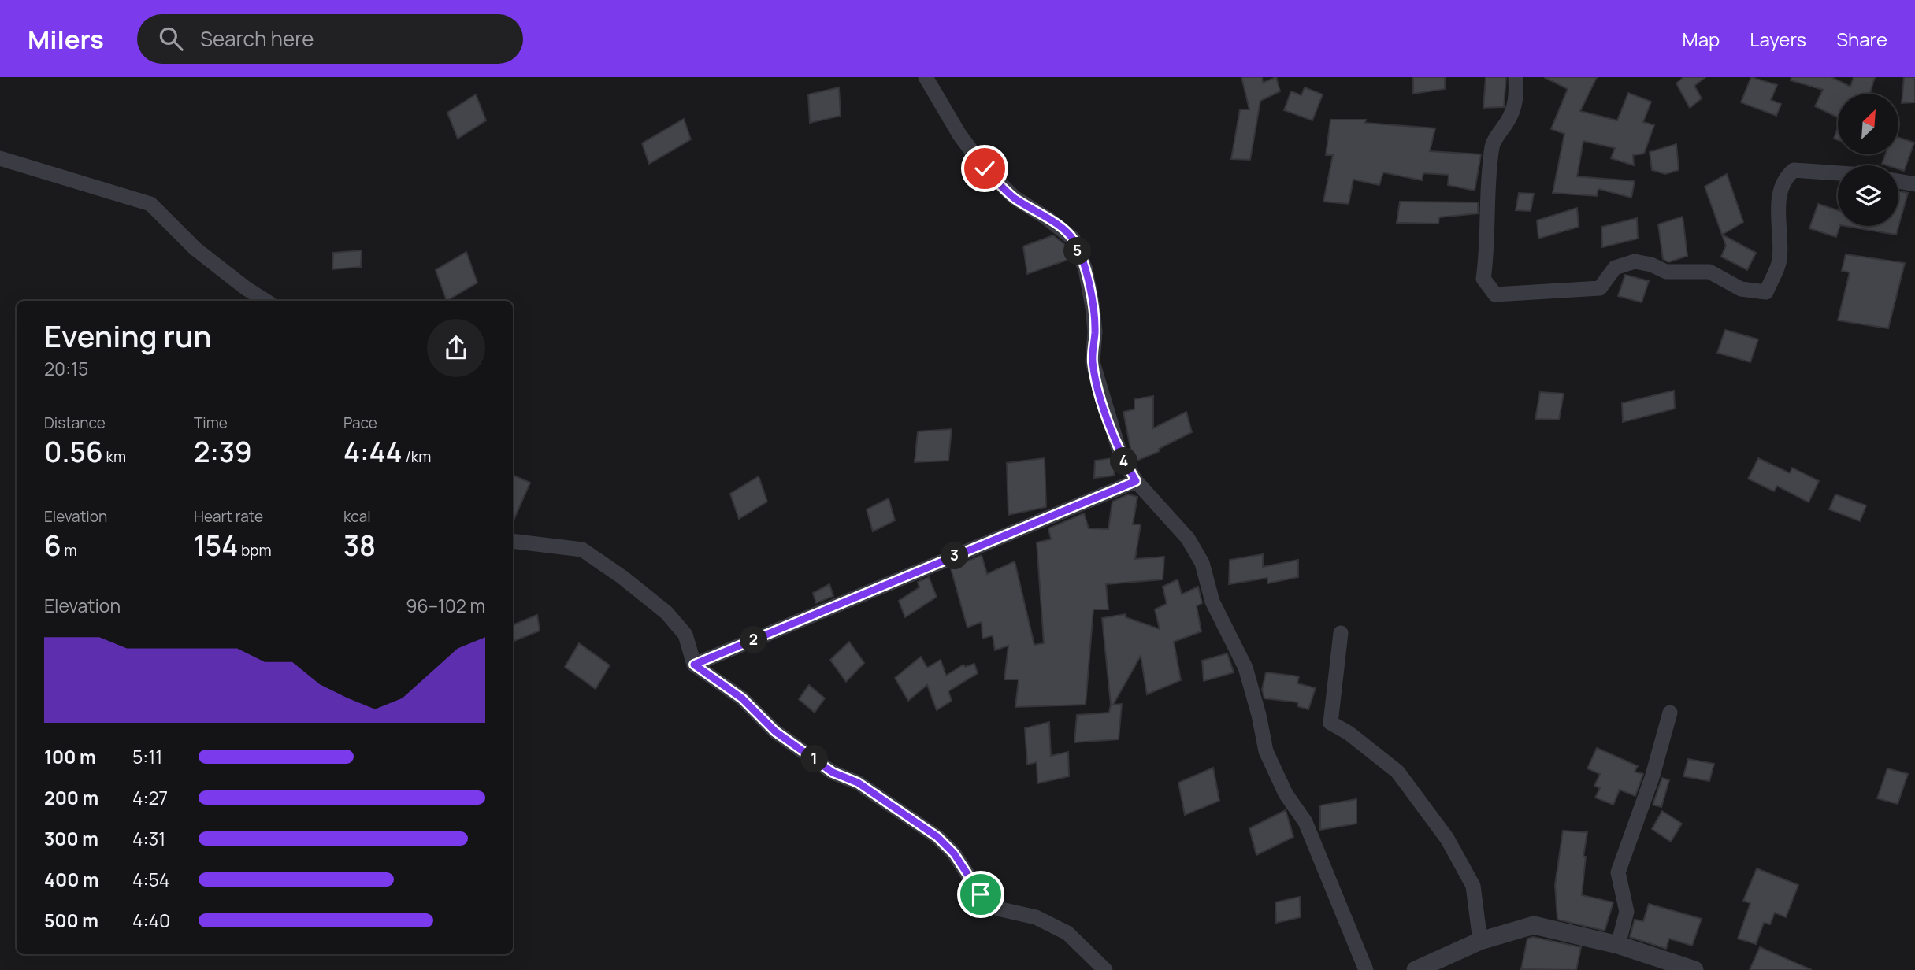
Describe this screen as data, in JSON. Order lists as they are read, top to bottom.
{
  "north": "top right",
  "page": {
    "header": "Milers",
    "search": "Search here",
    "nav": ["Map", "Layers", "Share"],
    "pins": [
      "5",
      "4",
      "3",
      "2",
      "1"
    ],
    "heading": ["Evening run", "20:15"],
    "stats": [
      ["Distance", "0.56 km"],
      ["Time", "2:39"],
      ["Pace", "4:44 /km"],
      ["Elevation", "6 m"],
      ["Heart rate", "154 bpm"],
      ["kcal", "38"]
    ],
    "chart": ["Elevation", "96–102 m"],
    "list": [
      {
        "name": "100 m",
        "note": "5:11"
      },
      {
        "name": "200 m",
        "note": "4:27"
      },
      {
        "name": "300 m",
        "note": "4:31"
      },
      {
        "name": "400 m",
        "note": "4:54"
      },
      {
        "name": "500 m",
        "note": "4:40"
      }
    ]
  }
}
